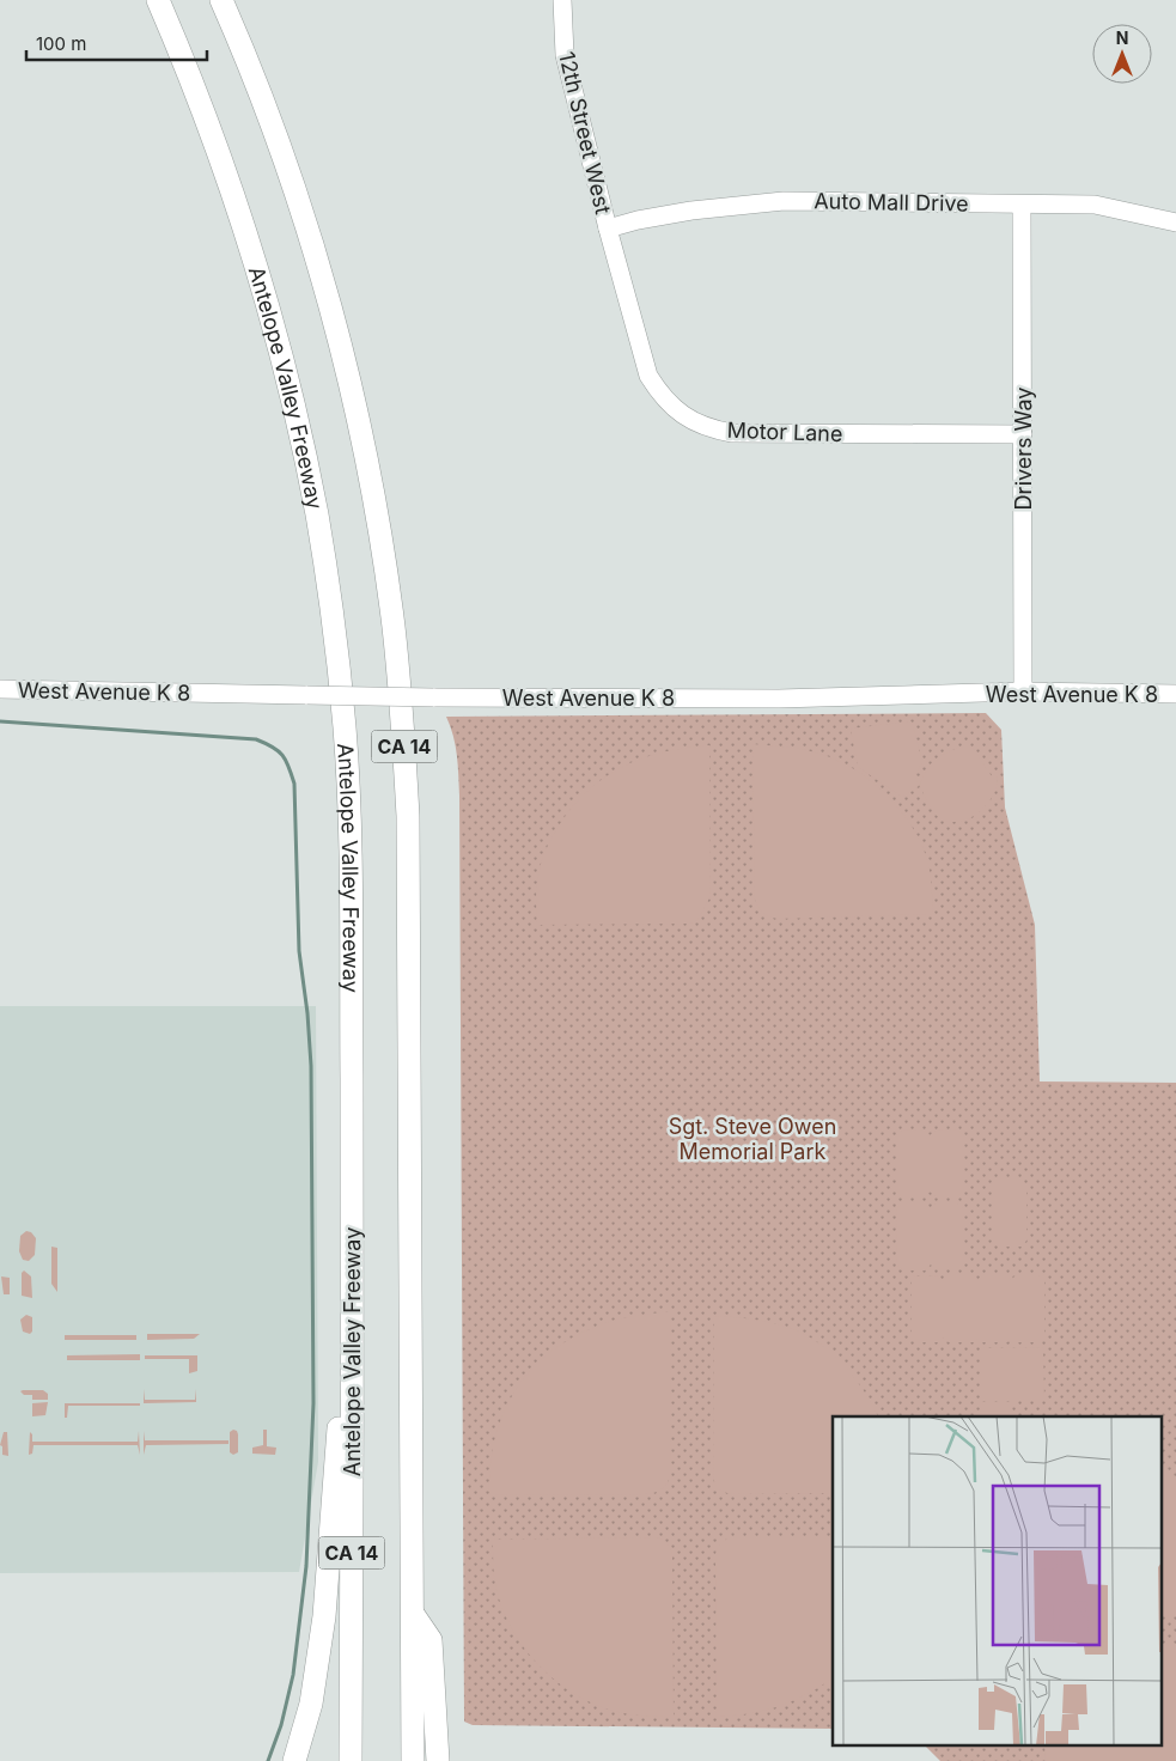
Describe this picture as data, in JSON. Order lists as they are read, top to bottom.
{
  "streets": {
    "highway": ["Antelope Valley Freeway", "CA 14"],
    "street": [
      "12th Street West",
      "Auto Mall Drive",
      "Motor Lane",
      "Drivers Way",
      "West Avenue K 8"
    ]
  },
  "crossings": [
    ["12th Street West", "Auto Mall Drive"],
    ["12th Street West", "Motor Lane"],
    ["Auto Mall Drive", "Motor Lane"],
    ["Auto Mall Drive", "Drivers Way"],
    ["Motor Lane", "Drivers Way"],
    ["Drivers Way", "West Avenue K 8"]
  ],
  "parks": ["Sgt. Steve Owen Memorial Park"],
  "scale_bar": "100 m",
  "north": "top"
}
